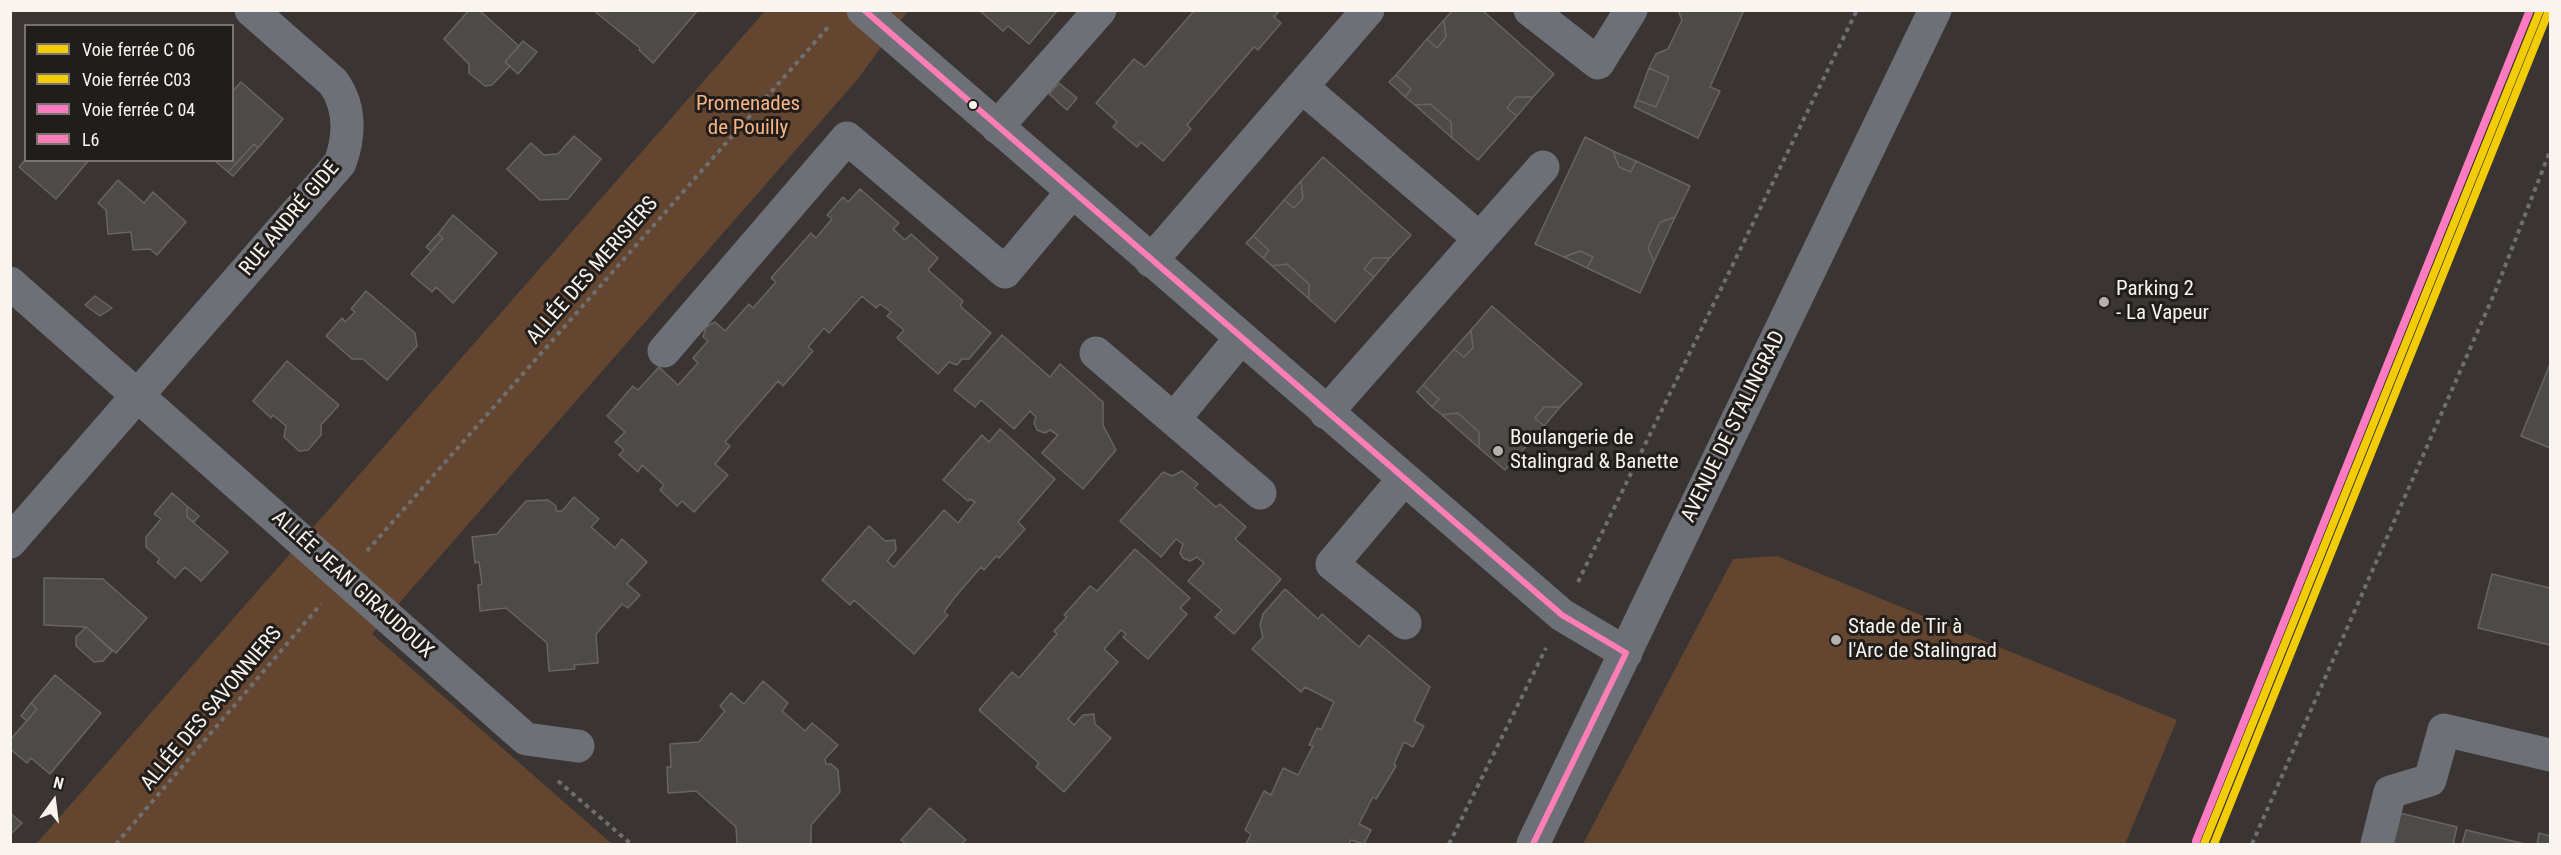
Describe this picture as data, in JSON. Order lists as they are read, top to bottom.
{
  "streets": {
    "street": ["RUE ANDRÉ GIDE", "AVENUE DE STALINGRAD", "ALLÉE JEAN GIRAUDOUX"],
    "path": ["ALLÉE DES MERISIERS", "ALLÉE DES SAVONNIERS"]
  },
  "crossings": [
    ["RUE ANDRÉ GIDE", "ALLÉE JEAN GIRAUDOUX"]
  ],
  "parks": ["Promenades de Pouilly"],
  "places": ["Parking 2 - La Vapeur", "Boulangerie de Stalingrad & Banette", "Stade de Tir à l'Arc de Stalingrad"],
  "lines": ["transit line L6", "rail line C03"],
  "legend": [
    "Voie ferrée C 06",
    "Voie ferrée C03",
    "Voie ferrée C 04",
    "L6"
  ],
  "north": "top"
}
